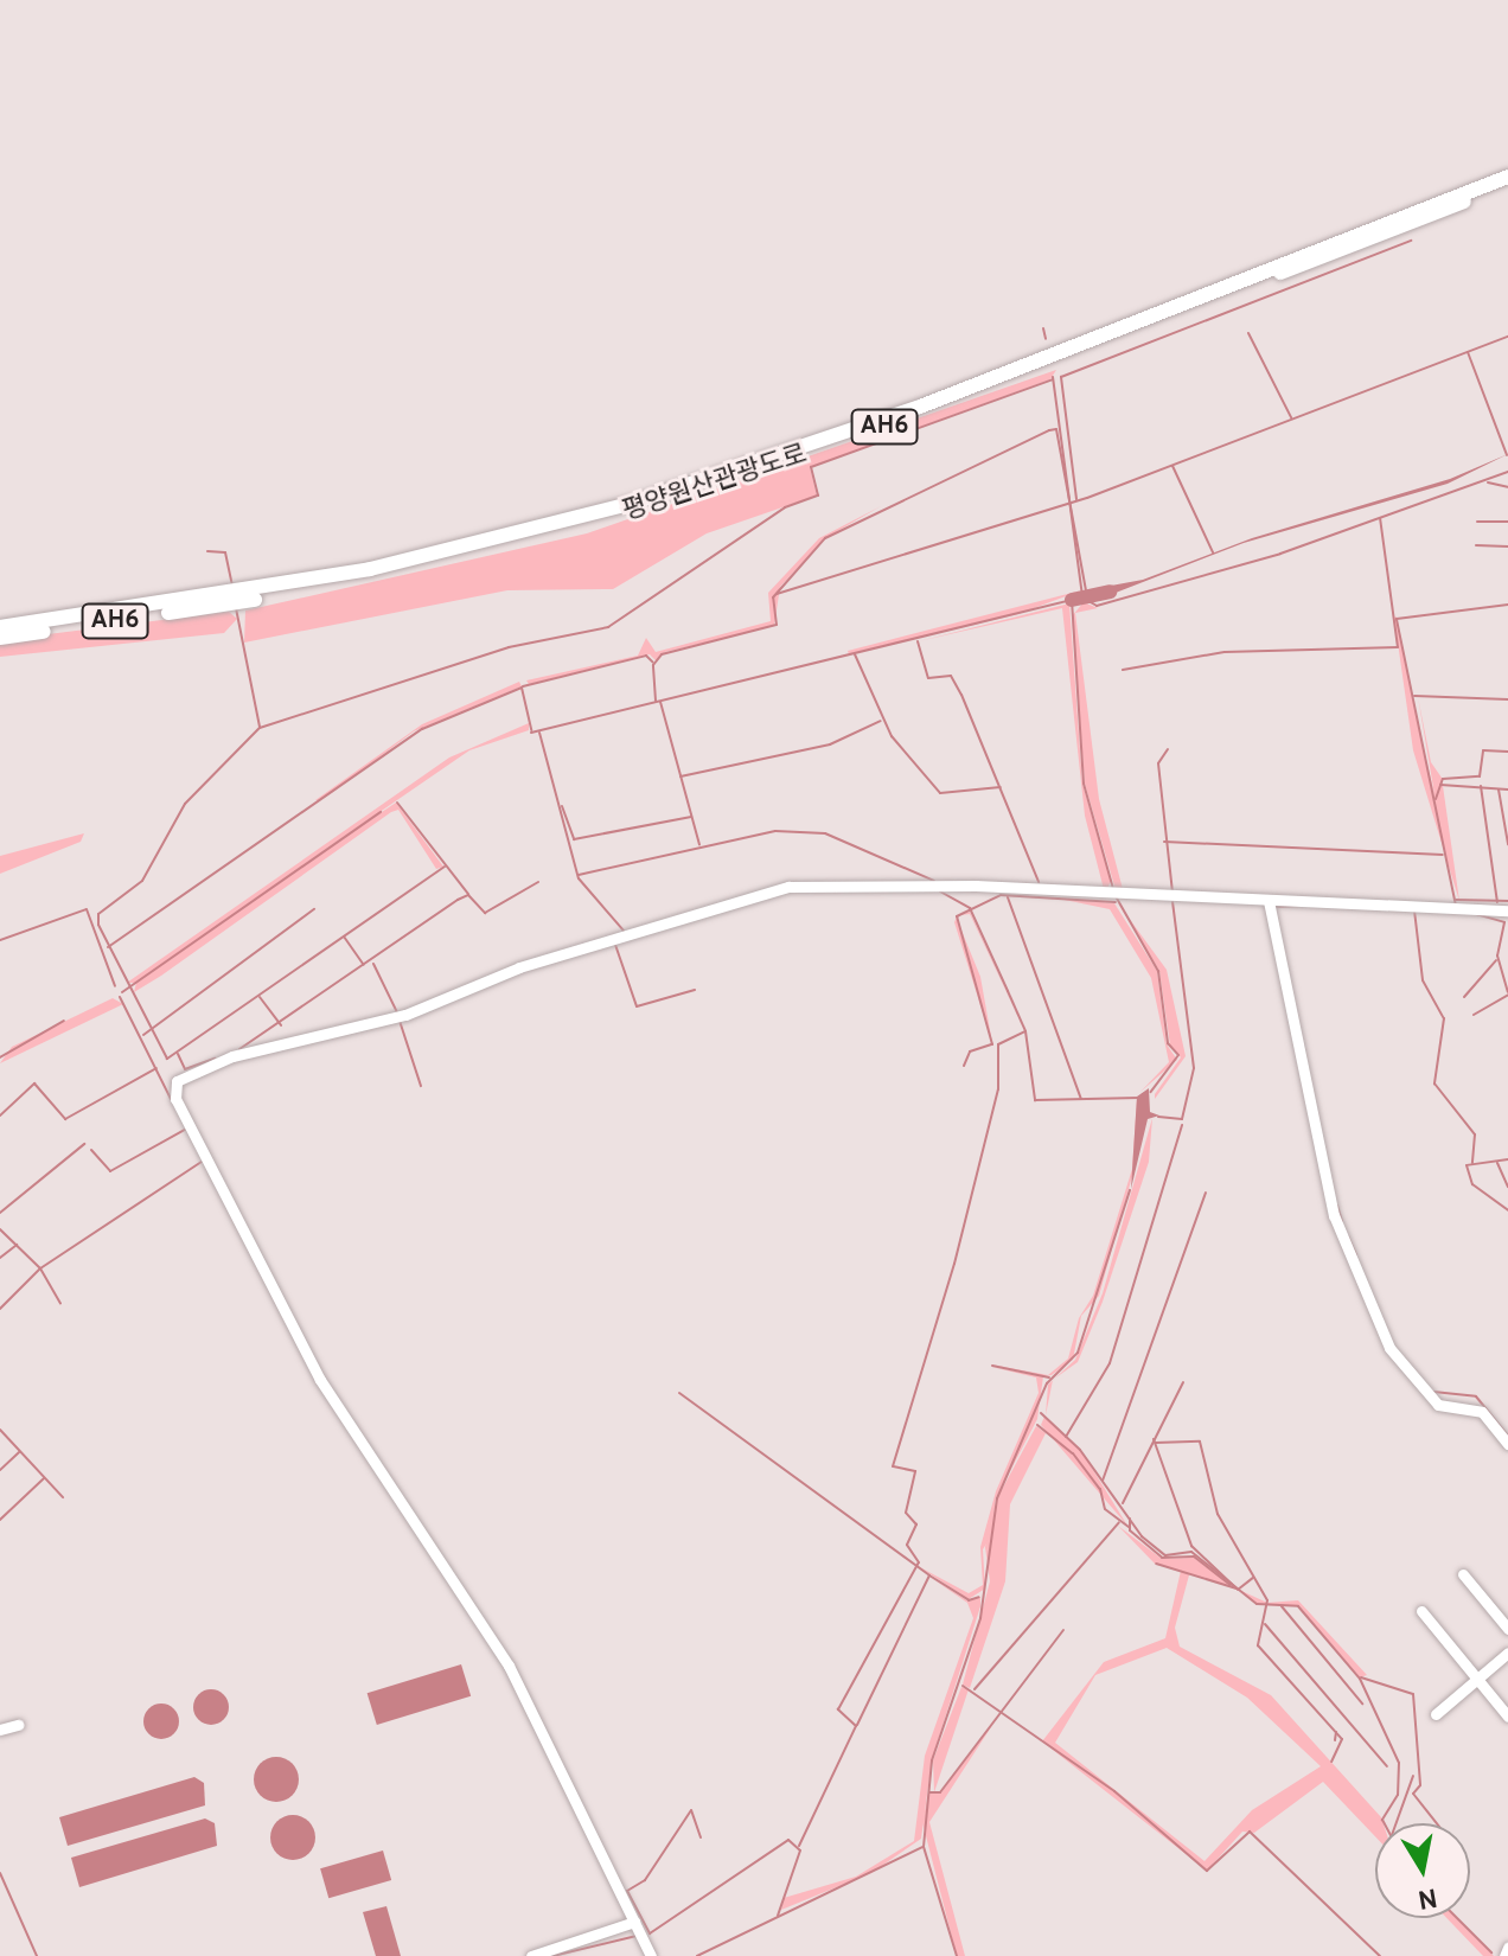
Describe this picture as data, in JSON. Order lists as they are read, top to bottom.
{
  "streets": {
    "highway": ["AH6", "평양원산관광도로"]
  },
  "north": "bottom"
}
